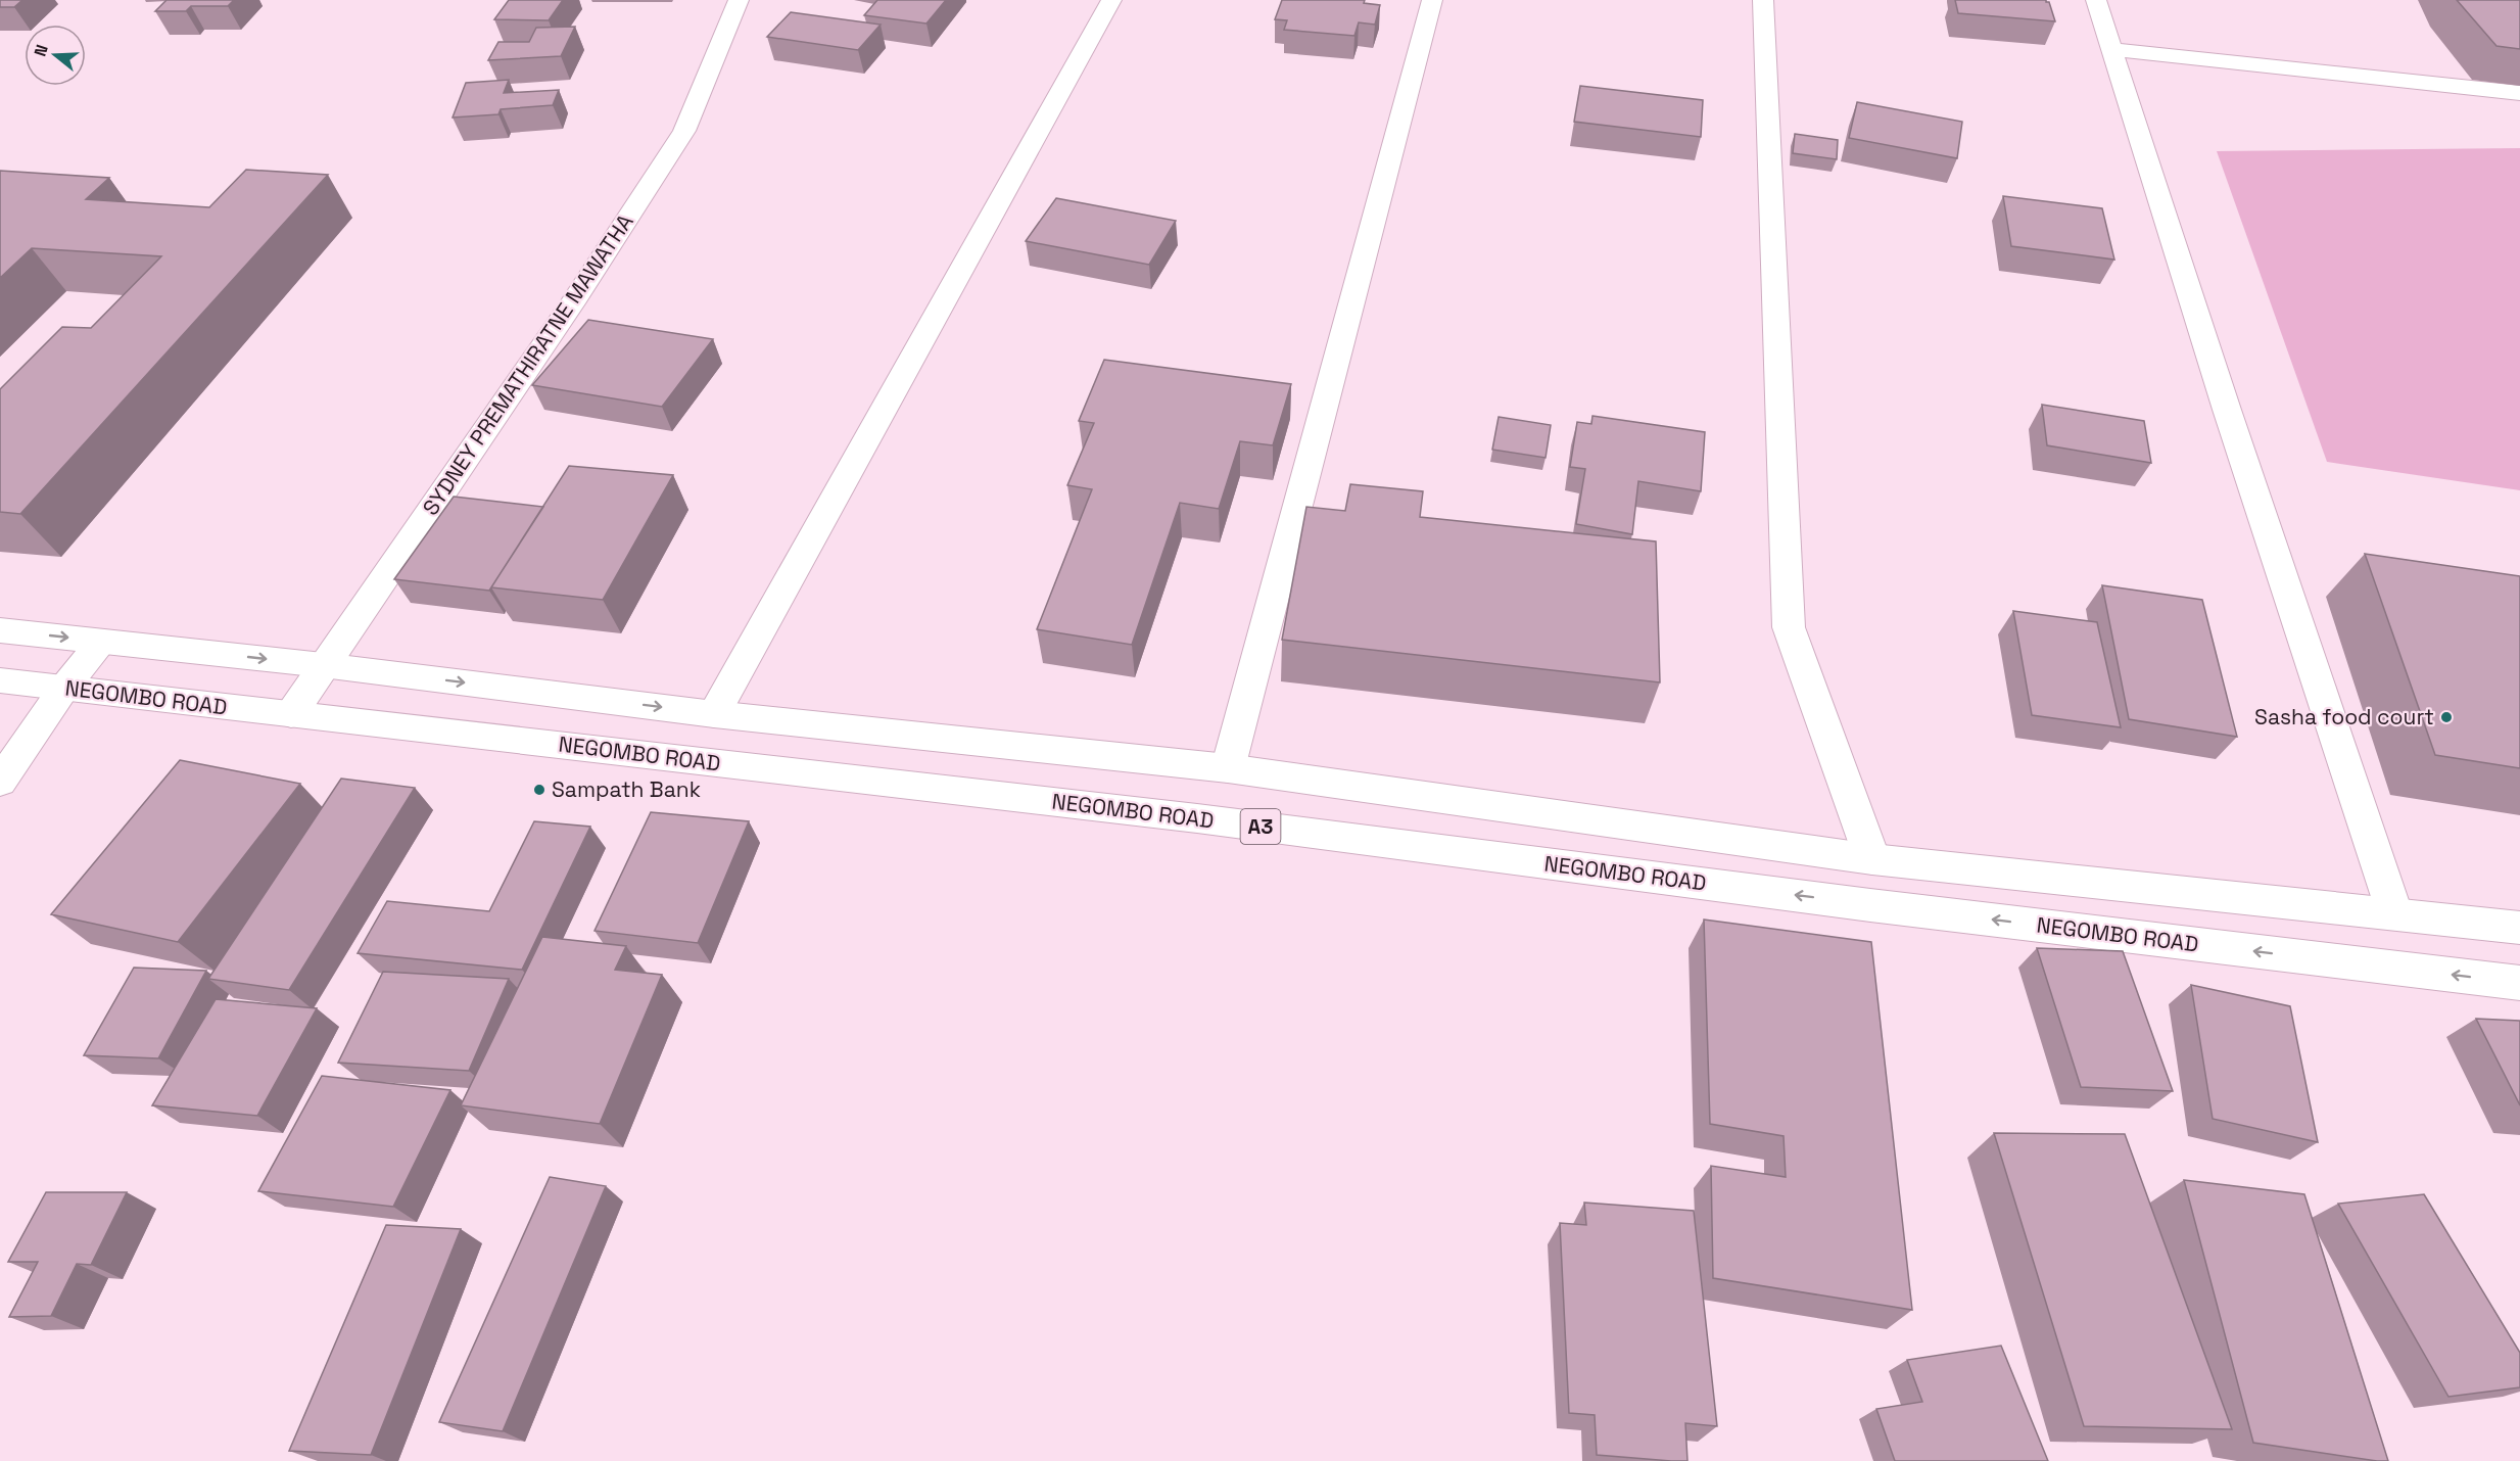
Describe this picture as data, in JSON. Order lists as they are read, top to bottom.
{
  "streets": {
    "main road": ["SYDNEY PREMATHIRATNE MAWATHA", "NEGOMBO ROAD", "A3"]
  },
  "crossings": [
    ["SYDNEY PREMATHIRATNE MAWATHA", "NEGOMBO ROAD"]
  ],
  "places": ["Sasha food court", "Sampath Bank"],
  "north": "left"
}
